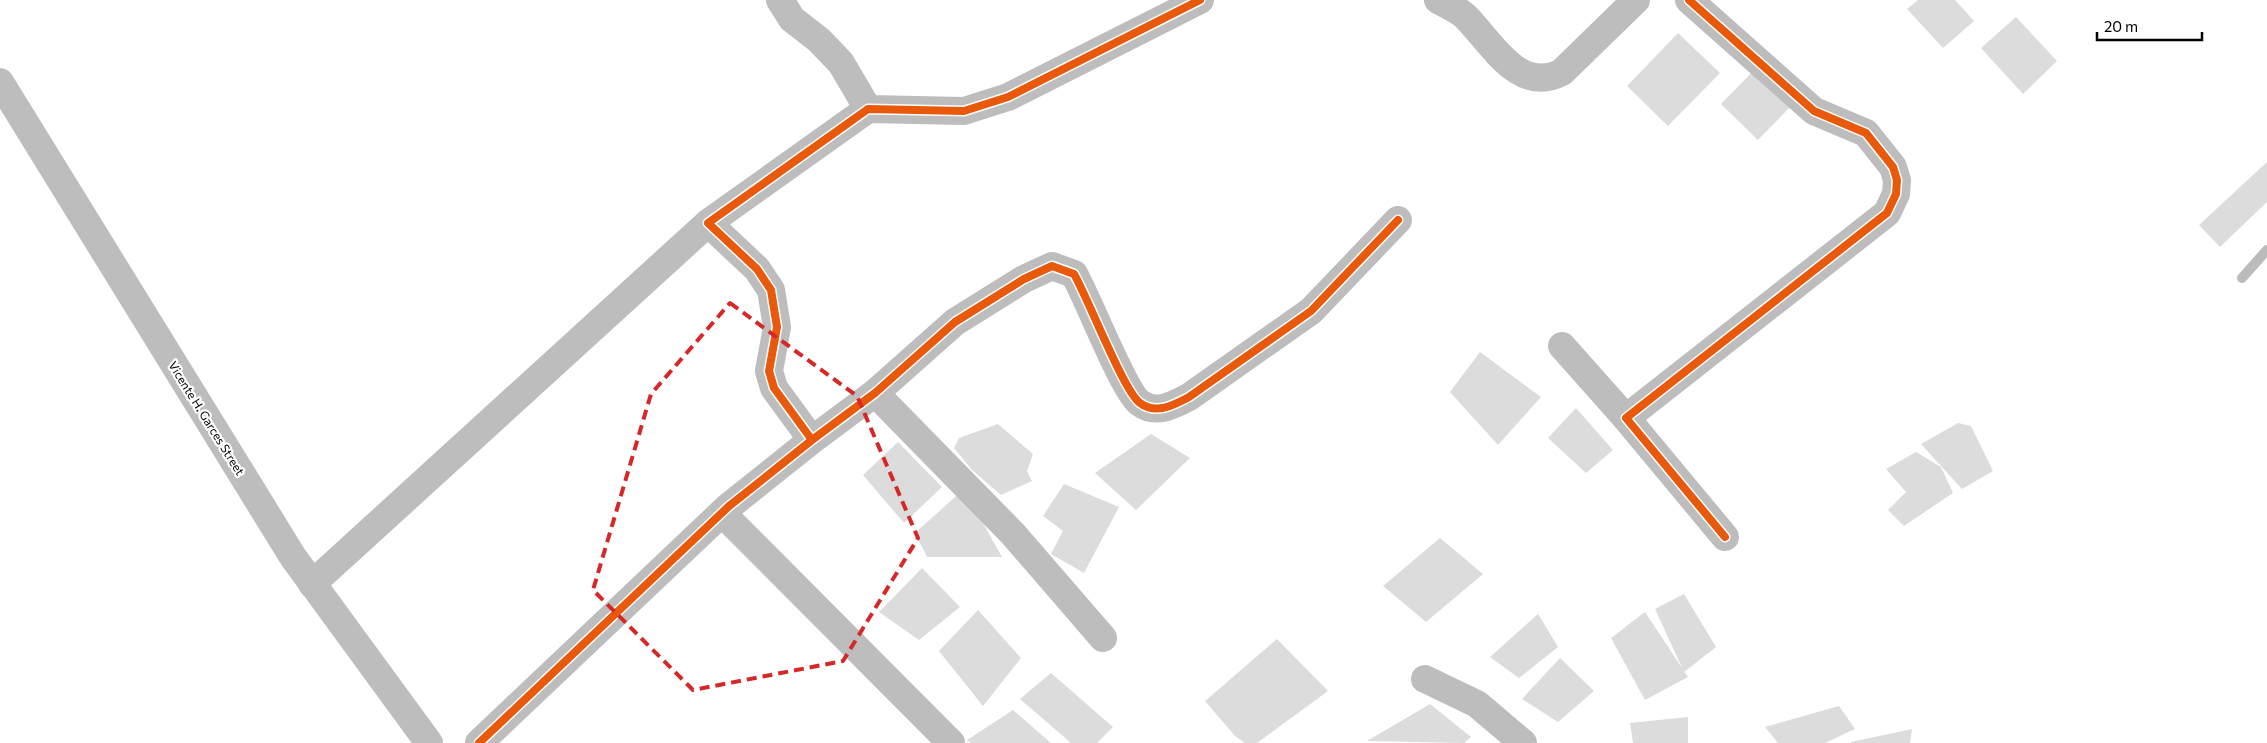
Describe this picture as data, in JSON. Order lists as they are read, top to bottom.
{
  "streets": {
    "street": ["Vicente H. Garces Street"]
  },
  "scale_bar": "20 m"
}
